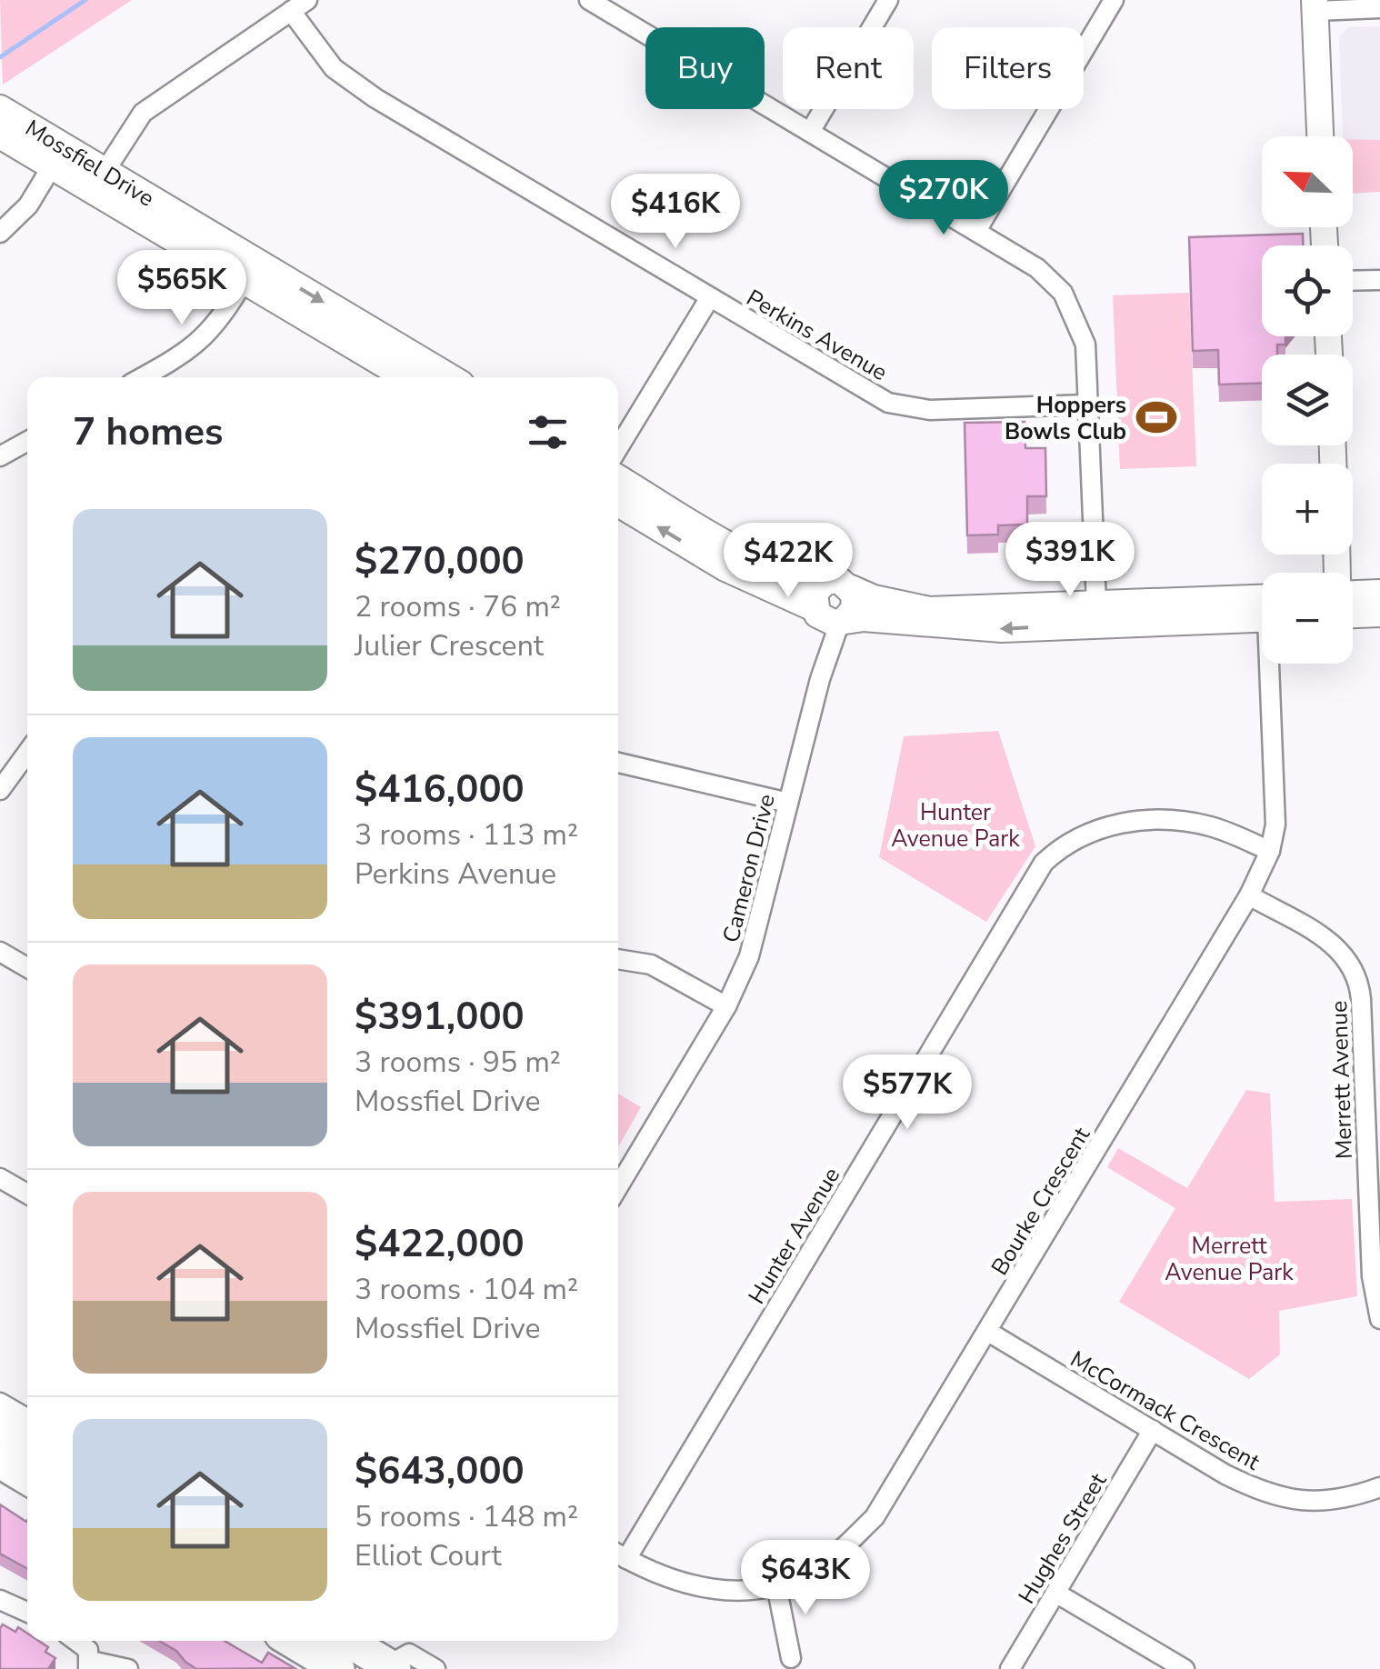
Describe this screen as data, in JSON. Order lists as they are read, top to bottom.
{
  "streets": {
    "street": [
      "Mossfiel Drive",
      "Perkins Avenue",
      "Cameron Drive",
      "Merrett Avenue",
      "Bourke Crescent",
      "Hunter Avenue",
      "McCormack Crescent",
      "Hughes Street"
    ]
  },
  "crossings": [
    ["Merrett Avenue", "Bourke Crescent"],
    ["Bourke Crescent", "Hunter Avenue"],
    ["Bourke Crescent", "McCormack Crescent"],
    ["McCormack Crescent", "Hughes Street"]
  ],
  "parks": ["Hunter Avenue Park", "Merrett Avenue Park"],
  "places": {
    "sports": ["Hoppers Bowls Club"]
  },
  "north": "top left",
  "page": {
    "chip": ["Buy", "Rent", "Filters"],
    "map_buttons": ["+", "−"],
    "price": [
      "$270K",
      "$416K",
      "$565K",
      "$391K",
      "$422K",
      "$577K",
      "$643K"
    ],
    "heading": "7 homes",
    "list": [
      {
        "name": "$270,000",
        "note": "2 rooms · 76 m² · Julier Crescent"
      },
      {
        "name": "$416,000",
        "note": "3 rooms · 113 m² · Perkins Avenue"
      },
      {
        "name": "$391,000",
        "note": "3 rooms · 95 m² · Mossfiel Drive"
      },
      {
        "name": "$422,000",
        "note": "3 rooms · 104 m² · Mossfiel Drive"
      },
      {
        "name": "$643,000",
        "note": "5 rooms · 148 m² · Elliot Court"
      }
    ]
  }
}
